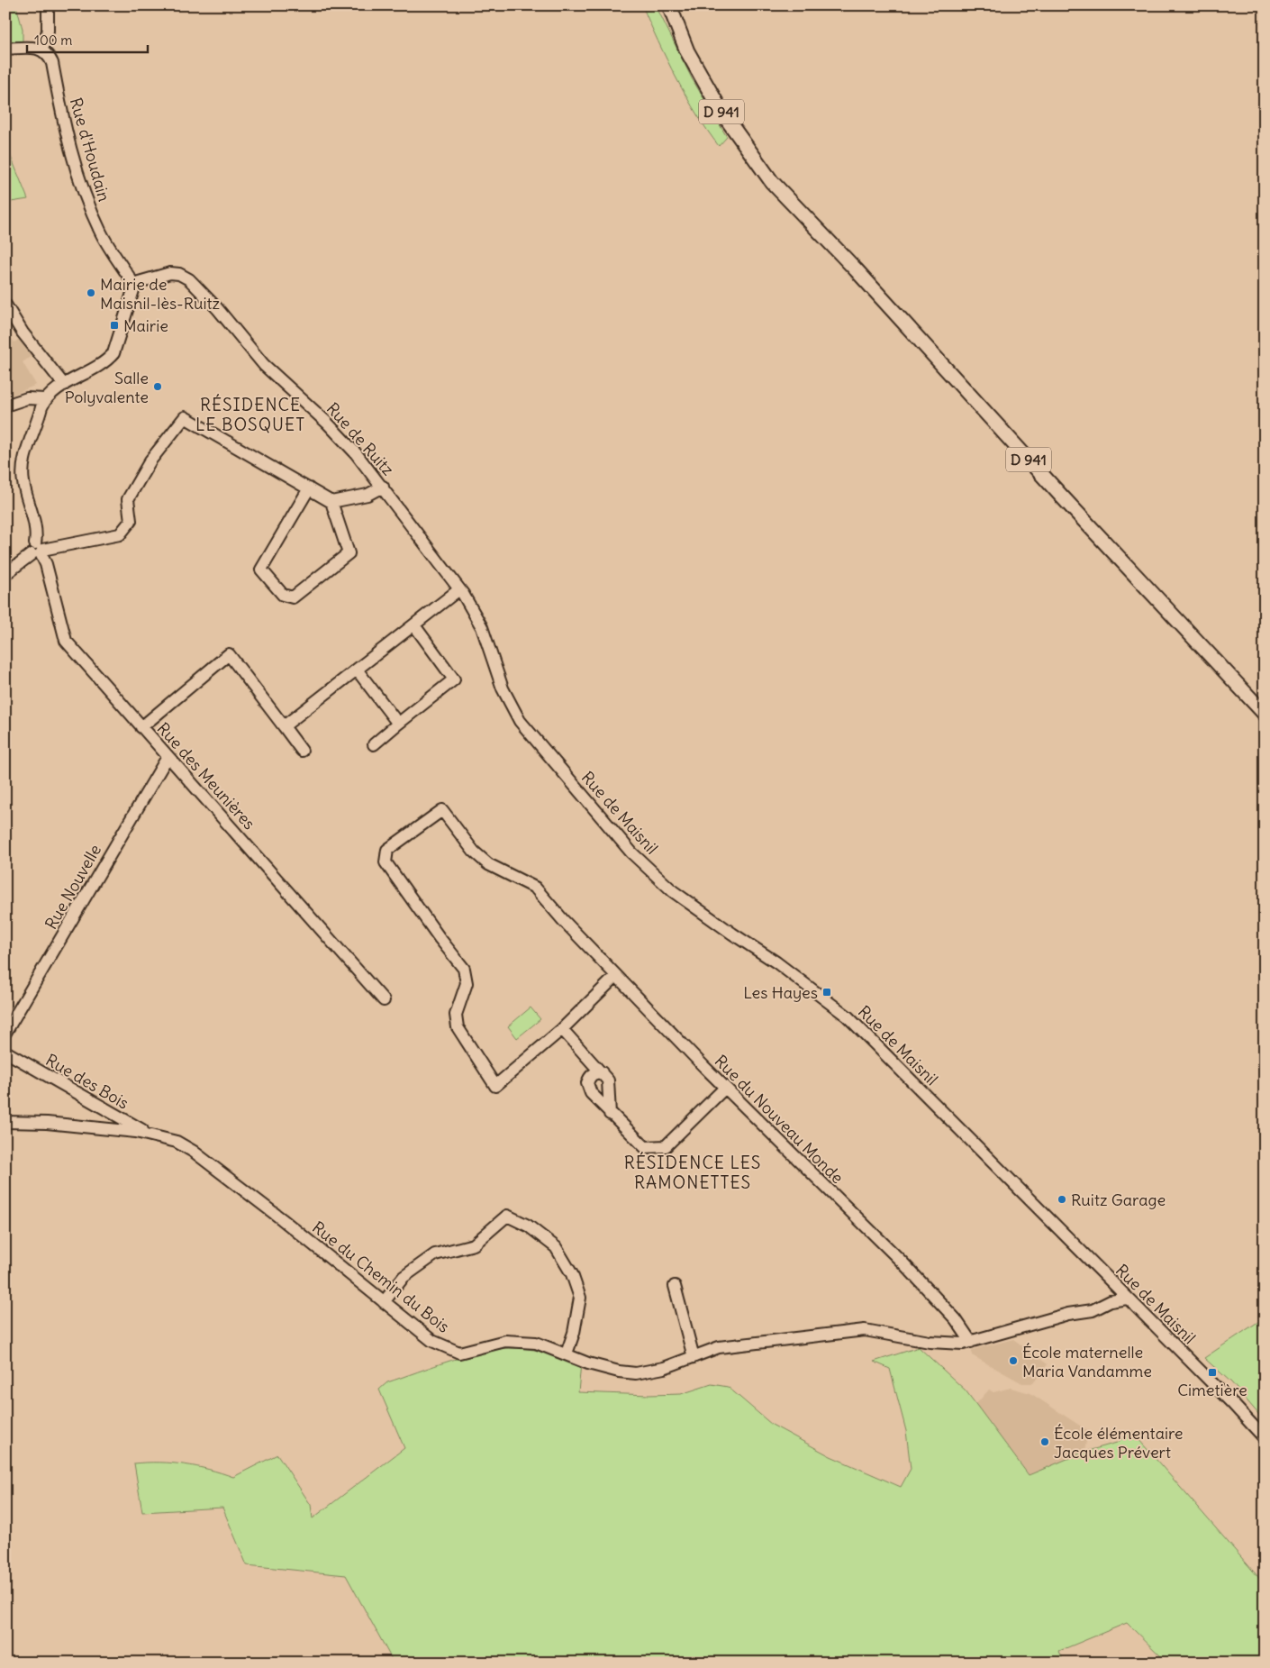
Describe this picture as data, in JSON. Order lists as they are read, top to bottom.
{
  "streets": {
    "main road": ["D 941"],
    "street": [
      "Rue d'Houdain",
      "Rue de Ruitz",
      "Rue des Meunières",
      "Rue de Maisnil",
      "Rue Nouvelle",
      "Rue des Bois",
      "Rue du Nouveau Monde",
      "Rue du Chemin du Bois"
    ]
  },
  "crossings": [
    ["Rue d'Houdain", "Rue de Ruitz"],
    ["Rue de Ruitz", "Rue de Maisnil"],
    ["Rue des Meunières", "Rue Nouvelle"],
    ["Rue de Maisnil", "Rue du Chemin du Bois"],
    ["Rue des Bois", "Rue du Chemin du Bois"],
    ["Rue du Nouveau Monde", "Rue du Chemin du Bois"]
  ],
  "districts": ["RÉSIDENCE LE BOSQUET", "RÉSIDENCE LES RAMONETTES"],
  "places": {
    "other": [
      "Mairie de Maisnil-lès-Ruitz",
      "Salle Polyvalente",
      "Ruitz Garage",
      "École maternelle Maria Vandamme",
      "École élémentaire Jacques Prévert"
    ],
    "transit": ["Mairie", "Les Hayes", "Cimetière"]
  },
  "scale_bar": "100 m"
}
